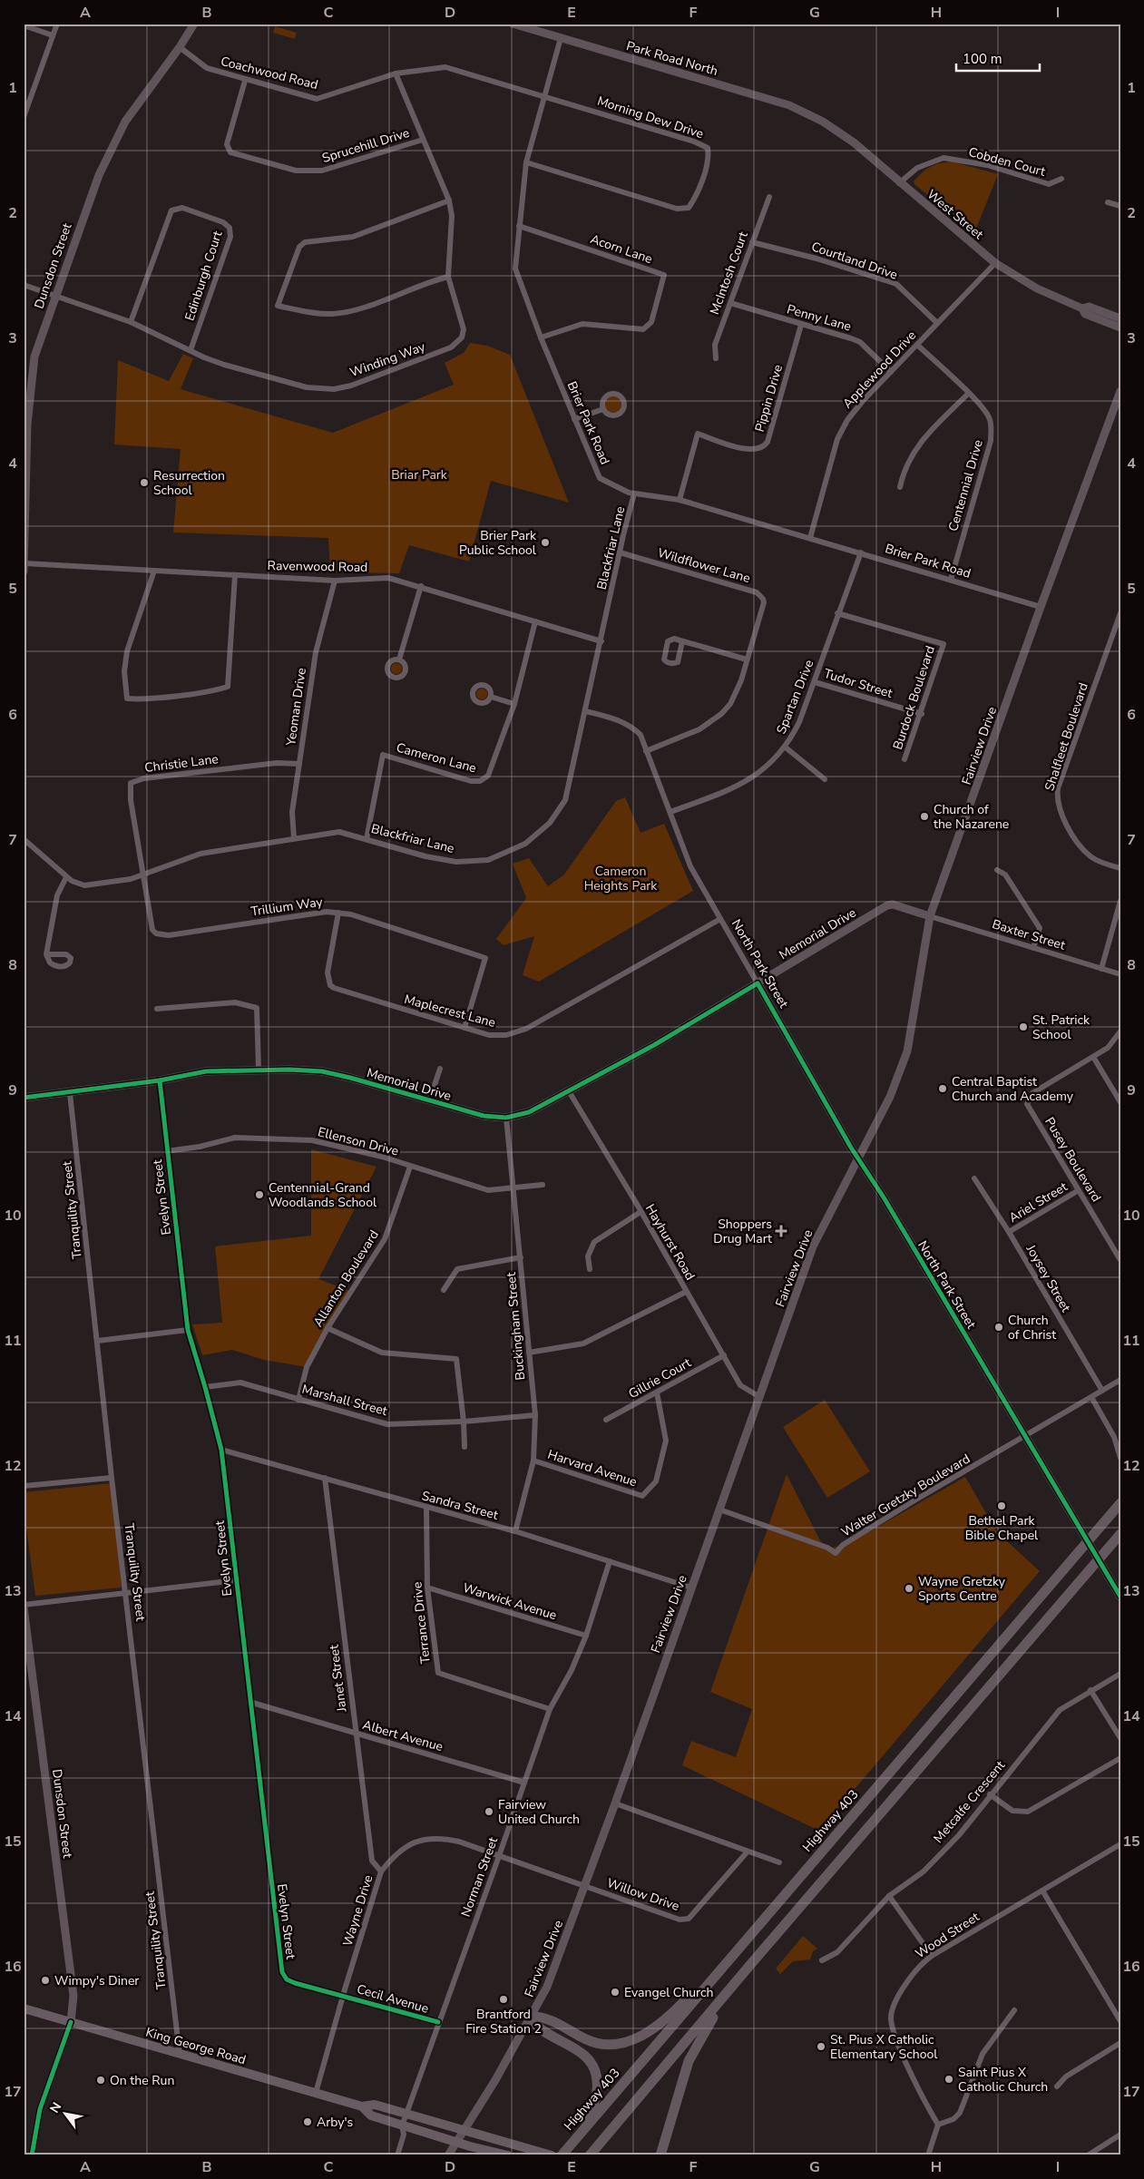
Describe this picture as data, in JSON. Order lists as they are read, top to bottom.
{
  "streets": {
    "highway": ["Highway 403"],
    "main road": [
      "Park Road North",
      "West Street",
      "Dunsdon Street",
      "Fairview Drive",
      "Memorial Drive",
      "North Park Street",
      "King George Road"
    ],
    "street": [
      "Coachwood Road",
      "Morning Dew Drive",
      "Sprucehill Drive",
      "Cobden Court",
      "Acorn Lane",
      "Courtland Drive",
      "McIntosh Court",
      "Edinburgh Court",
      "Penny Lane",
      "Winding Way",
      "Applewood Drive",
      "Pippin Drive",
      "Brier Park Road",
      "Centennial Drive",
      "Blackfriar Lane",
      "Wildflower Lane",
      "Ravenwood Road",
      "Tudor Street",
      "Spartan Drive",
      "Burdock Boulevard",
      "Yeoman Drive",
      "Shalfleet Boulevard",
      "Cameron Lane",
      "Christie Lane",
      "Trillium Way",
      "Baxter Street",
      "Maplecrest Lane",
      "Ellenson Drive",
      "Pusey Boulevard",
      "Evelyn Street",
      "Ariel Street",
      "Tranquility Street",
      "Hayhurst Road",
      "Allanton Boulevard",
      "Joysey Street",
      "Buckingham Street",
      "Gillrie Court",
      "Marshall Street",
      "Harvard Avenue",
      "Walter Gretzky Boulevard",
      "Sandra Street",
      "Warwick Avenue",
      "Terrance Drive",
      "Janet Street",
      "Albert Avenue",
      "Metcalfe Crescent",
      "Norman Street",
      "Willow Drive",
      "Wayne Drive",
      "Wood Street",
      "Cecil Avenue"
    ]
  },
  "crossings": [
    ["Park Road North", "West Street"],
    ["Park Road North", "Brier Park Road"],
    ["Coachwood Road", "Morning Dew Drive"],
    ["Coachwood Road", "Sprucehill Drive"],
    ["Coachwood Road", "Dunsdon Street"],
    ["Coachwood Road", "Winding Way"],
    ["Coachwood Road", "Brier Park Road"],
    ["Morning Dew Drive", "Brier Park Road"],
    ["Sprucehill Drive", "Winding Way"],
    ["Cobden Court", "West Street"],
    ["West Street", "Applewood Drive"],
    ["Acorn Lane", "Brier Park Road"],
    ["Courtland Drive", "McIntosh Court"],
    ["Courtland Drive", "Applewood Drive"],
    ["Dunsdon Street", "Winding Way"],
    ["Dunsdon Street", "Ravenwood Road"],
    ["Dunsdon Street", "King George Road"],
    ["McIntosh Court", "Penny Lane"],
    ["Edinburgh Court", "Winding Way"],
    ["Penny Lane", "Applewood Drive"],
    ["Penny Lane", "Pippin Drive"],
    ["Applewood Drive", "Brier Park Road"],
    ["Applewood Drive", "Centennial Drive"],
    ["Pippin Drive", "Brier Park Road"],
    ["Brier Park Road", "Centennial Drive"],
    ["Brier Park Road", "Blackfriar Lane"],
    ["Brier Park Road", "Spartan Drive"],
    ["Brier Park Road", "Fairview Drive"],
    ["Blackfriar Lane", "Wildflower Lane"],
    ["Blackfriar Lane", "Ravenwood Road"],
    ["Blackfriar Lane", "Yeoman Drive"],
    ["Blackfriar Lane", "Cameron Lane"],
    ["Blackfriar Lane", "Christie Lane"],
    ["Blackfriar Lane", "Trillium Way"],
    ["Blackfriar Lane", "North Park Street"],
    ["Wildflower Lane", "North Park Street"],
    ["Ravenwood Road", "Yeoman Drive"],
    ["Ravenwood Road", "Cameron Lane"],
    ["Tudor Street", "Spartan Drive"],
    ["Tudor Street", "Burdock Boulevard"],
    ["Spartan Drive", "Burdock Boulevard"],
    ["Spartan Drive", "North Park Street"],
    ["Yeoman Drive", "Christie Lane"],
    ["Fairview Drive", "Memorial Drive"],
    ["Fairview Drive", "Baxter Street"],
    ["Fairview Drive", "North Park Street"],
    ["Fairview Drive", "Hayhurst Road"],
    ["Fairview Drive", "Walter Gretzky Boulevard"],
    ["Fairview Drive", "Sandra Street"],
    ["Fairview Drive", "Willow Drive"],
    ["Fairview Drive", "Wayne Drive"],
    ["Fairview Drive", "King George Road"],
    ["Christie Lane", "Trillium Way"],
    ["Trillium Way", "Maplecrest Lane"],
    ["Memorial Drive", "Baxter Street"],
    ["Memorial Drive", "North Park Street"],
    ["Memorial Drive", "Evelyn Street"],
    ["Memorial Drive", "Tranquility Street"],
    ["Memorial Drive", "Hayhurst Road"],
    ["Memorial Drive", "Buckingham Street"],
    ["North Park Street", "Maplecrest Lane"],
    ["North Park Street", "Walter Gretzky Boulevard"],
    ["Ellenson Drive", "Evelyn Street"],
    ["Ellenson Drive", "Allanton Boulevard"],
    ["Ellenson Drive", "Buckingham Street"],
    ["Pusey Boulevard", "Ariel Street"],
    ["Evelyn Street", "Marshall Street"],
    ["Evelyn Street", "Sandra Street"],
    ["Evelyn Street", "Albert Avenue"],
    ["Evelyn Street", "Wayne Drive"],
    ["Evelyn Street", "Cecil Avenue"],
    ["Ariel Street", "Joysey Street"],
    ["Tranquility Street", "King George Road"],
    ["Hayhurst Road", "Gillrie Court"],
    ["Allanton Boulevard", "Marshall Street"],
    ["Buckingham Street", "Marshall Street"],
    ["Buckingham Street", "Harvard Avenue"],
    ["Buckingham Street", "Sandra Street"],
    ["Gillrie Court", "Harvard Avenue"],
    ["Sandra Street", "Terrance Drive"],
    ["Sandra Street", "Janet Street"],
    ["Sandra Street", "Norman Street"],
    ["Warwick Avenue", "Terrance Drive"],
    ["Warwick Avenue", "Norman Street"],
    ["Terrance Drive", "Norman Street"],
    ["Janet Street", "Albert Avenue"],
    ["Janet Street", "Wayne Drive"],
    ["Albert Avenue", "Norman Street"],
    ["Highway 403", "King George Road"],
    ["Norman Street", "Wayne Drive"],
    ["Norman Street", "Cecil Avenue"],
    ["Norman Street", "King George Road"],
    ["Willow Drive", "Wayne Drive"],
    ["Wayne Drive", "Cecil Avenue"],
    ["Wayne Drive", "King George Road"]
  ],
  "parks": ["Briar Park", "Cameron Heights Park"],
  "places": {
    "other": [
      "Resurrection School",
      "Brier Park Public School",
      "Church of the Nazarene",
      "St. Patrick School",
      "Central Baptist Church and Academy",
      "Centennial-Grand Woodlands School",
      "Church of Christ",
      "Bethel Park Bible Chapel",
      "Wayne Gretzky Sports Centre",
      "Fairview United Church",
      "Wimpy's Diner",
      "Evangel Church",
      "Brantford Fire Station 2",
      "St. Pius X Catholic Elementary School",
      "Saint Pius X Catholic Church",
      "On the Run",
      "Arby's"
    ],
    "health": ["Shoppers Drug Mart"]
  },
  "scale_bar": "100 m",
  "north": "top left",
  "grid": {
    "columns": [
      "A",
      "B",
      "C",
      "D",
      "E",
      "F",
      "G",
      "H",
      "I"
    ],
    "rows": [
      "1",
      "2",
      "3",
      "4",
      "5",
      "6",
      "7",
      "8",
      "9",
      "10",
      "11",
      "12",
      "13",
      "14",
      "15",
      "16",
      "17"
    ]
  }
}
